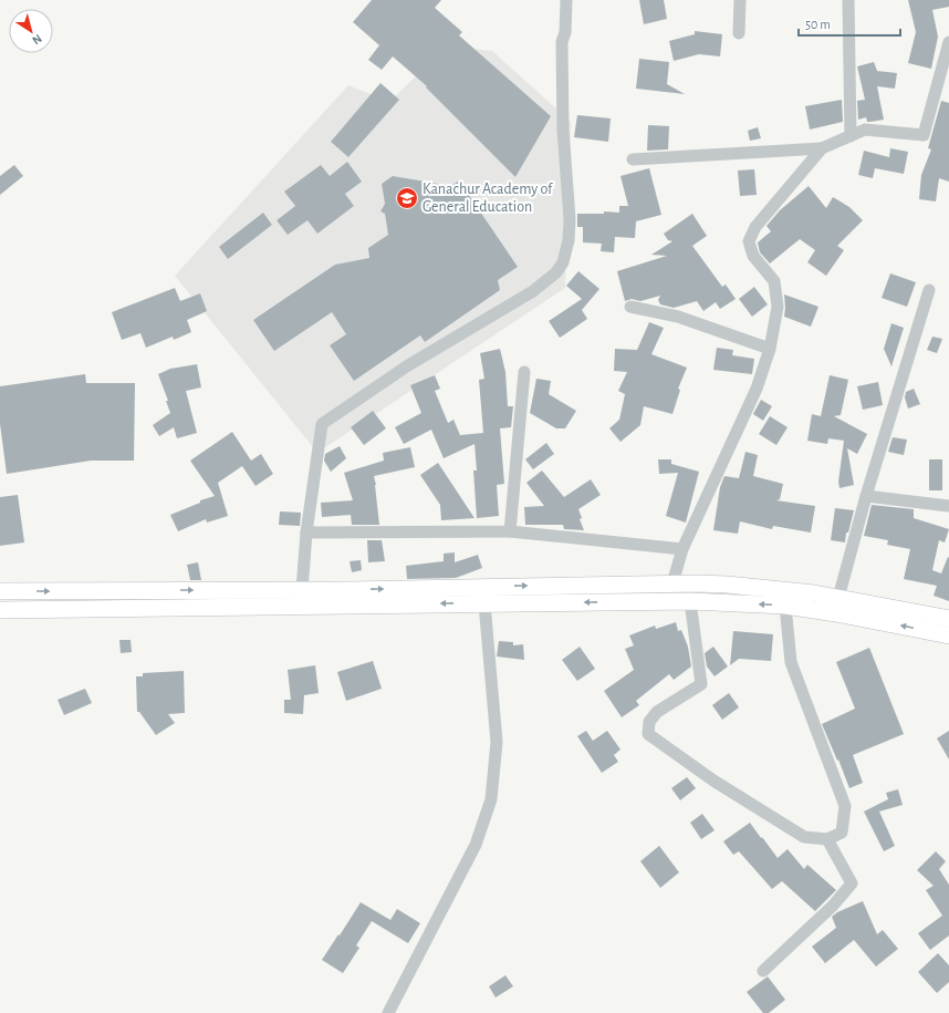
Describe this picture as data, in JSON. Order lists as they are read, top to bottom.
{
  "places": {
    "school or university": ["Kanachur Academy of General Education"]
  },
  "scale_bar": "50 m",
  "north": "bottom right"
}
